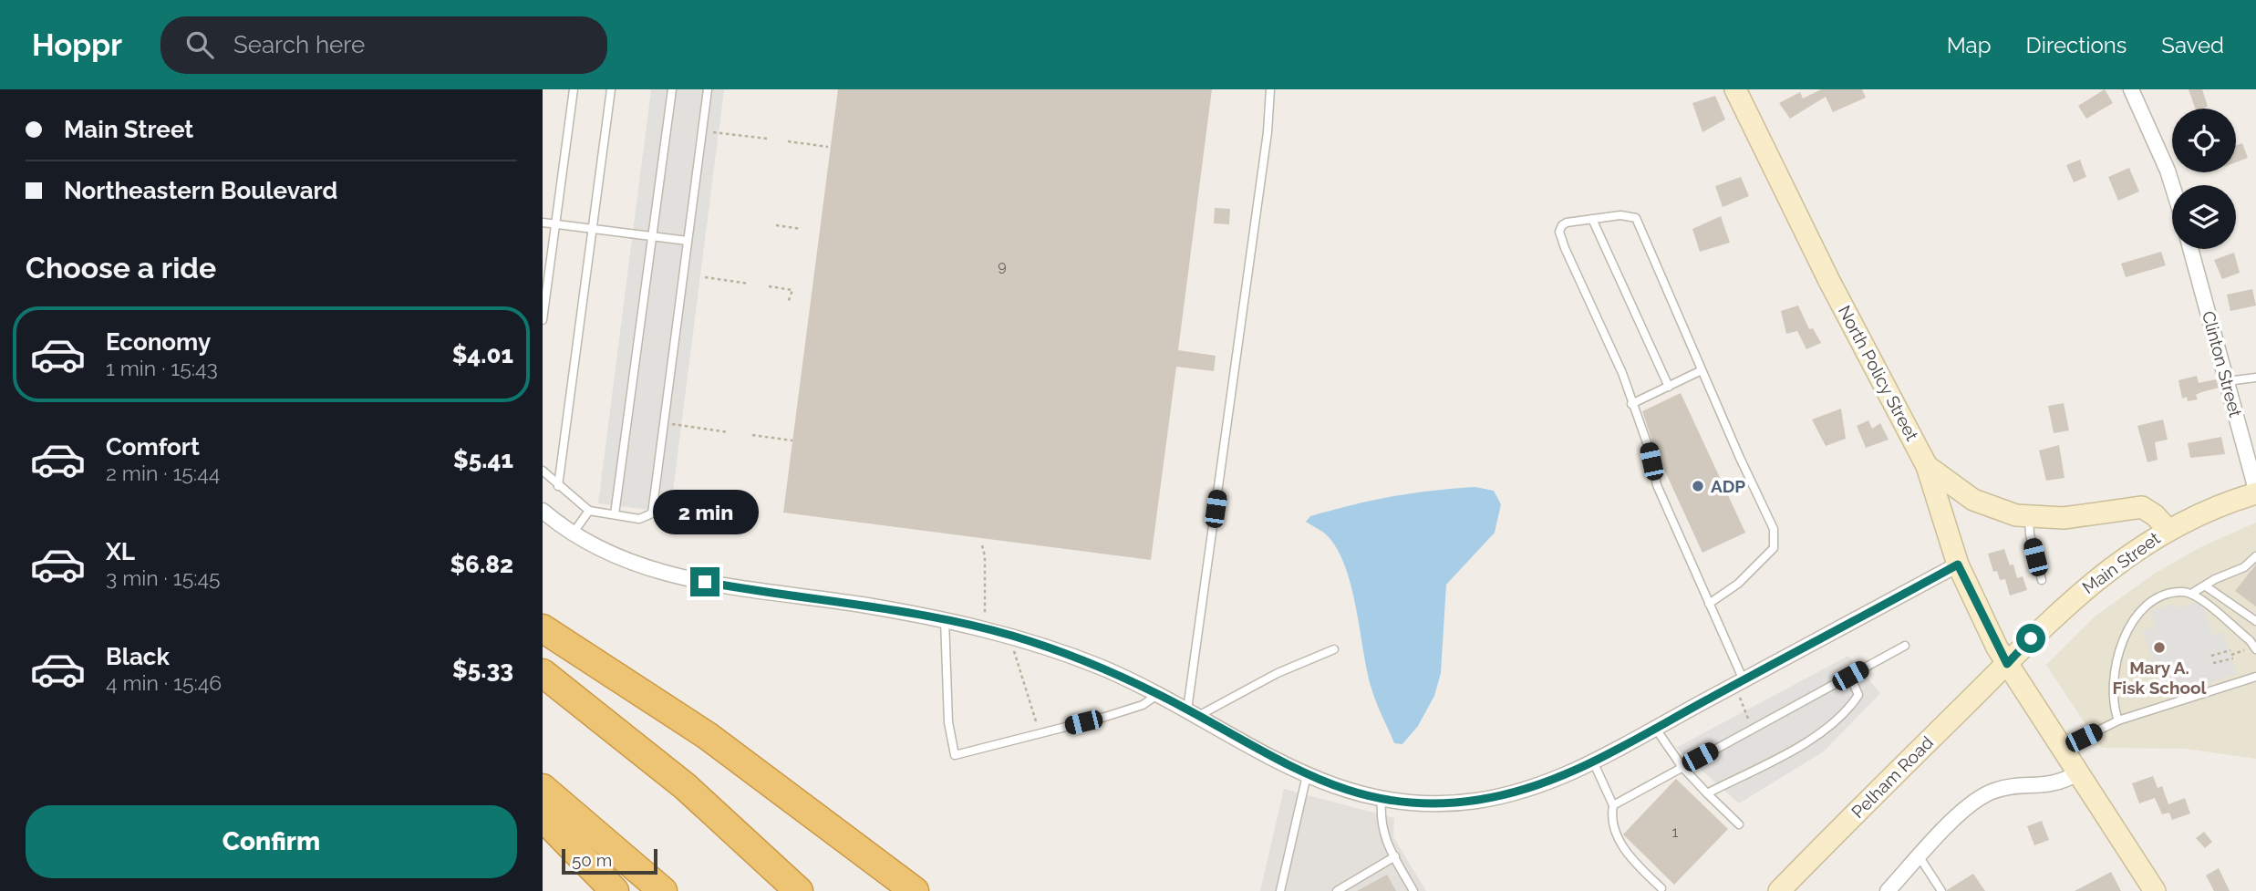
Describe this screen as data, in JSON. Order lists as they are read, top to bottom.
{
  "streets": {
    "street": [
      "Clinton Street",
      "North Policy Street",
      "Main Street",
      "Pelham Road"
    ]
  },
  "crossings": [
    ["Clinton Street", "Main Street"],
    ["North Policy Street", "Main Street"],
    ["North Policy Street", "Pelham Road"],
    ["Main Street", "Pelham Road"]
  ],
  "places": ["ADP", "Mary A. Fisk School"],
  "house_numbers": ["9", "1"],
  "scale_bar": "50 m",
  "page": {
    "header": "Hoppr",
    "search": "Search here",
    "nav": ["Map", "Directions", "Saved"],
    "banner": ["Main Street", "Northeastern Boulevard"],
    "heading": "Choose a ride",
    "list": [
      {
        "name": "Economy",
        "note": "1 min · 15:43",
        "value": "$4.01"
      },
      {
        "name": "Comfort",
        "note": "2 min · 15:44",
        "value": "$5.41"
      },
      {
        "name": "XL",
        "note": "3 min · 15:45",
        "value": "$6.82"
      },
      {
        "name": "Black",
        "note": "4 min · 15:46",
        "value": "$5.33"
      }
    ],
    "bubble": "2 min",
    "buttons": "Confirm",
    "scale": "50 m"
  }
}
